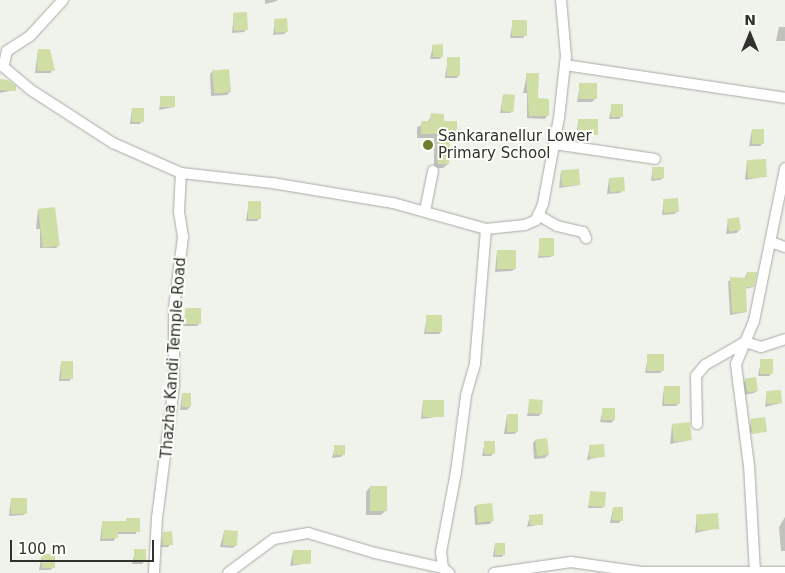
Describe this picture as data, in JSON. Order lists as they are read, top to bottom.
{
  "streets": {
    "street": ["Thazha Kandi Temple Road"]
  },
  "places": ["Sankaranellur Lower Primary School"],
  "scale_bar": "100 m",
  "north": "top"
}
